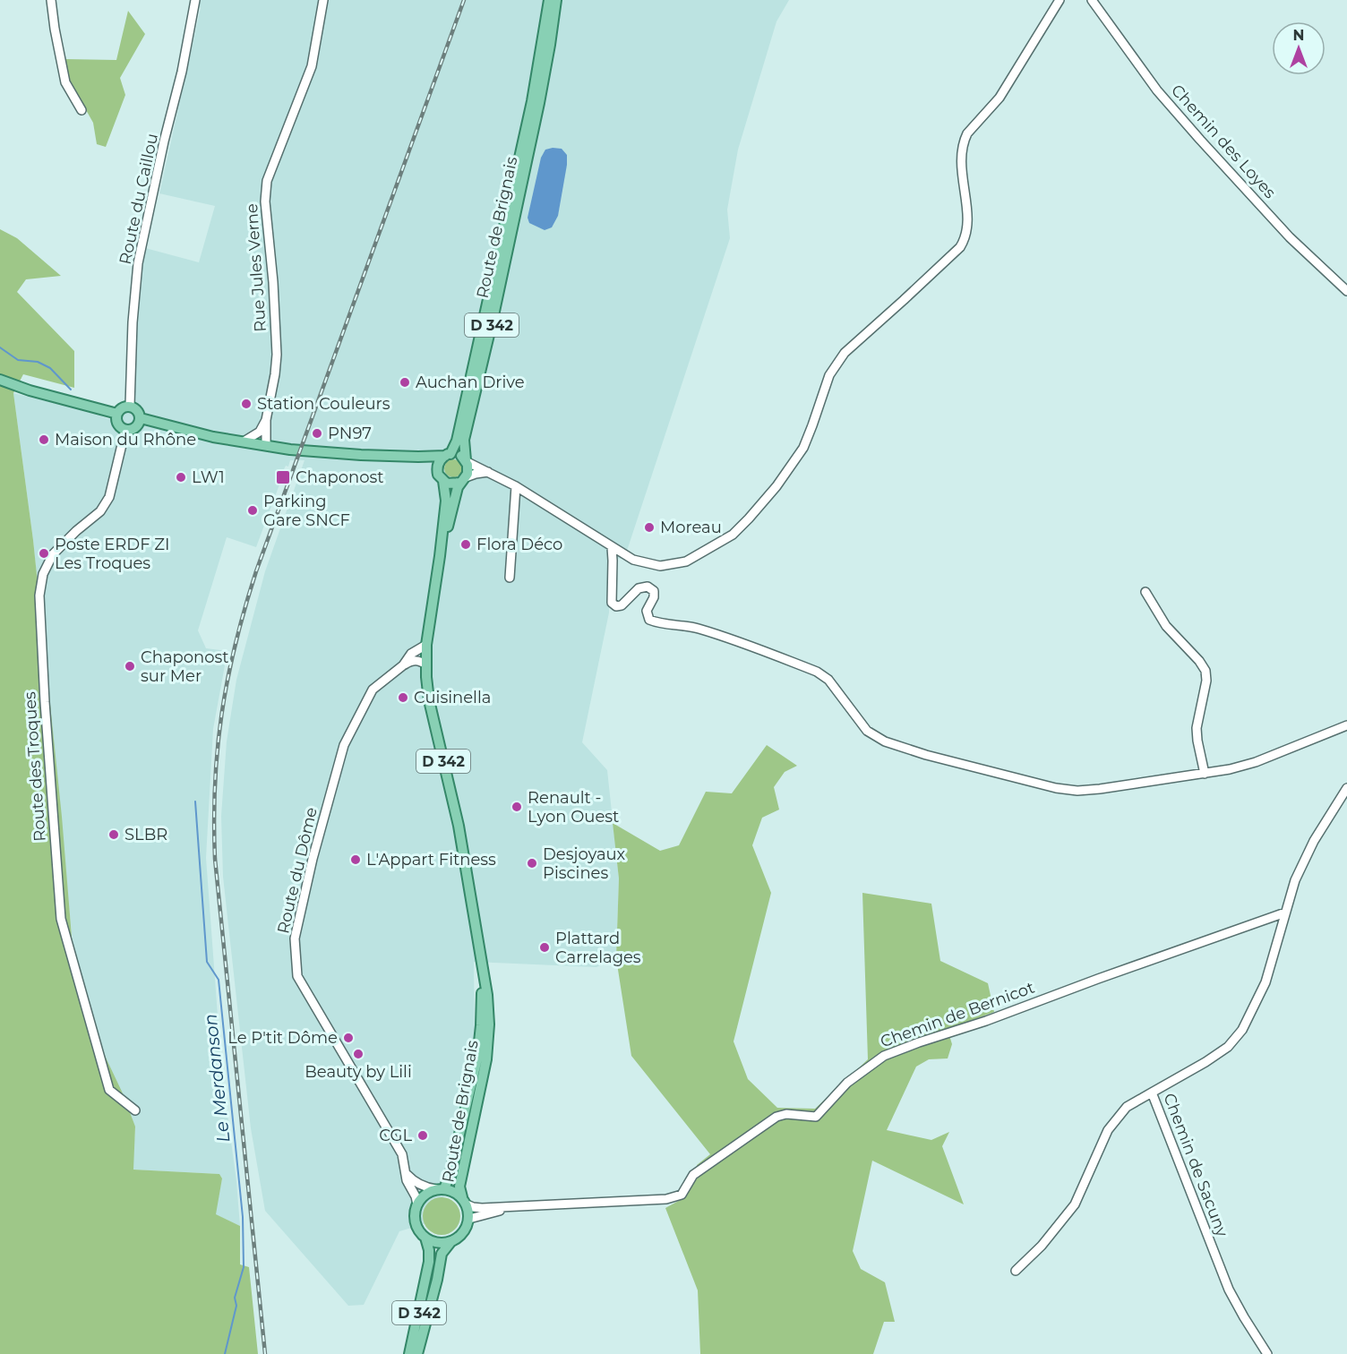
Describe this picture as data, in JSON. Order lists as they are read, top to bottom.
{
  "streets": {
    "main road": ["Route de Brignais", "D 342"],
    "street": [
      "Chemin des Loyes",
      "Route du Caillou",
      "Rue Jules Verne",
      "Route des Troques",
      "Route du Dôme",
      "Chemin de Bernicot",
      "Chemin de Sacuny"
    ]
  },
  "crossings": [
    ["Route du Caillou", "Route des Troques"],
    ["Route de Brignais", "D 342"],
    ["Route de Brignais", "Route du Dôme"],
    ["Route de Brignais", "Chemin de Bernicot"],
    ["D 342", "Route du Dôme"],
    ["D 342", "Chemin de Bernicot"],
    ["Route du Dôme", "Chemin de Bernicot"],
    ["Chemin de Bernicot", "Chemin de Sacuny"]
  ],
  "water": ["Le Merdanson"],
  "places": {
    "other": [
      "Auchan Drive",
      "Station Couleurs",
      "PN97",
      "Maison du Rhône",
      "LW1",
      "Parking Gare SNCF",
      "Moreau",
      "Flora Déco",
      "Poste ERDF ZI Les Troques",
      "Chaponost sur Mer",
      "Cuisinella",
      "Renault - Lyon Ouest",
      "SLBR",
      "L'Appart Fitness",
      "Desjoyaux Piscines",
      "Plattard Carrelages",
      "Le P'tit Dôme",
      "Beauty by Lili",
      "CGL"
    ],
    "transit": ["Chaponost"]
  },
  "north": "top"
}
